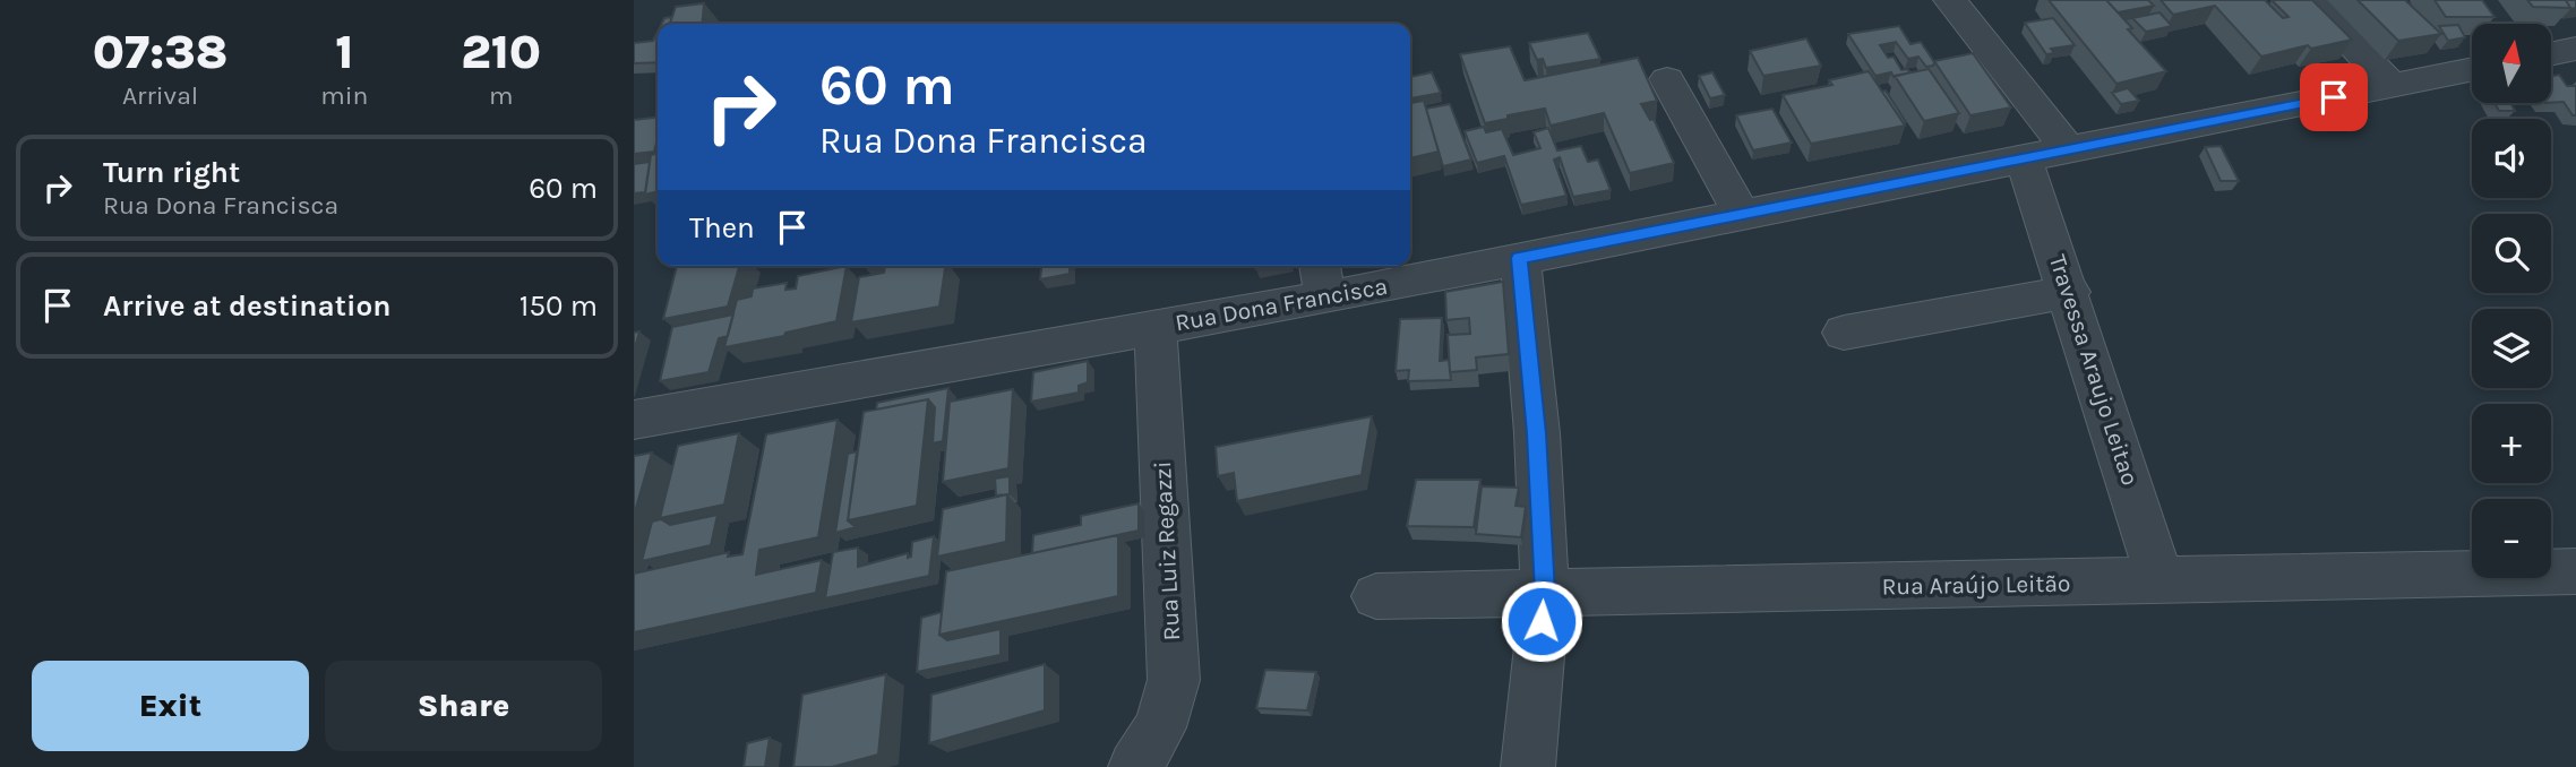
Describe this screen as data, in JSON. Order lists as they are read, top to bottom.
{
  "streets": {
    "street": [
      "Rua Dona Francisca",
      "Travessa Araujo Leitao",
      "Rua Luiz Regazzi",
      "Rua Araújo Leitão"
    ]
  },
  "crossings": [
    ["Rua Dona Francisca", "Travessa Araujo Leitao"],
    ["Rua Dona Francisca", "Rua Luiz Regazzi"],
    ["Travessa Araujo Leitao", "Rua Araújo Leitão"]
  ],
  "north": "top",
  "page": {
    "eta": [
      "07:38",
      "Arrival",
      "1",
      "min",
      "210",
      "m"
    ],
    "map_buttons": ["+", "−"],
    "turn": ["60 m", "Rua Dona Francisca"],
    "list": [
      {
        "name": "Turn right",
        "note": "Rua Dona Francisca",
        "value": "60 m"
      },
      {
        "name": "Arrive at destination",
        "value": "150 m"
      }
    ],
    "then": "Then",
    "buttons": ["Exit", "Share"]
  }
}
